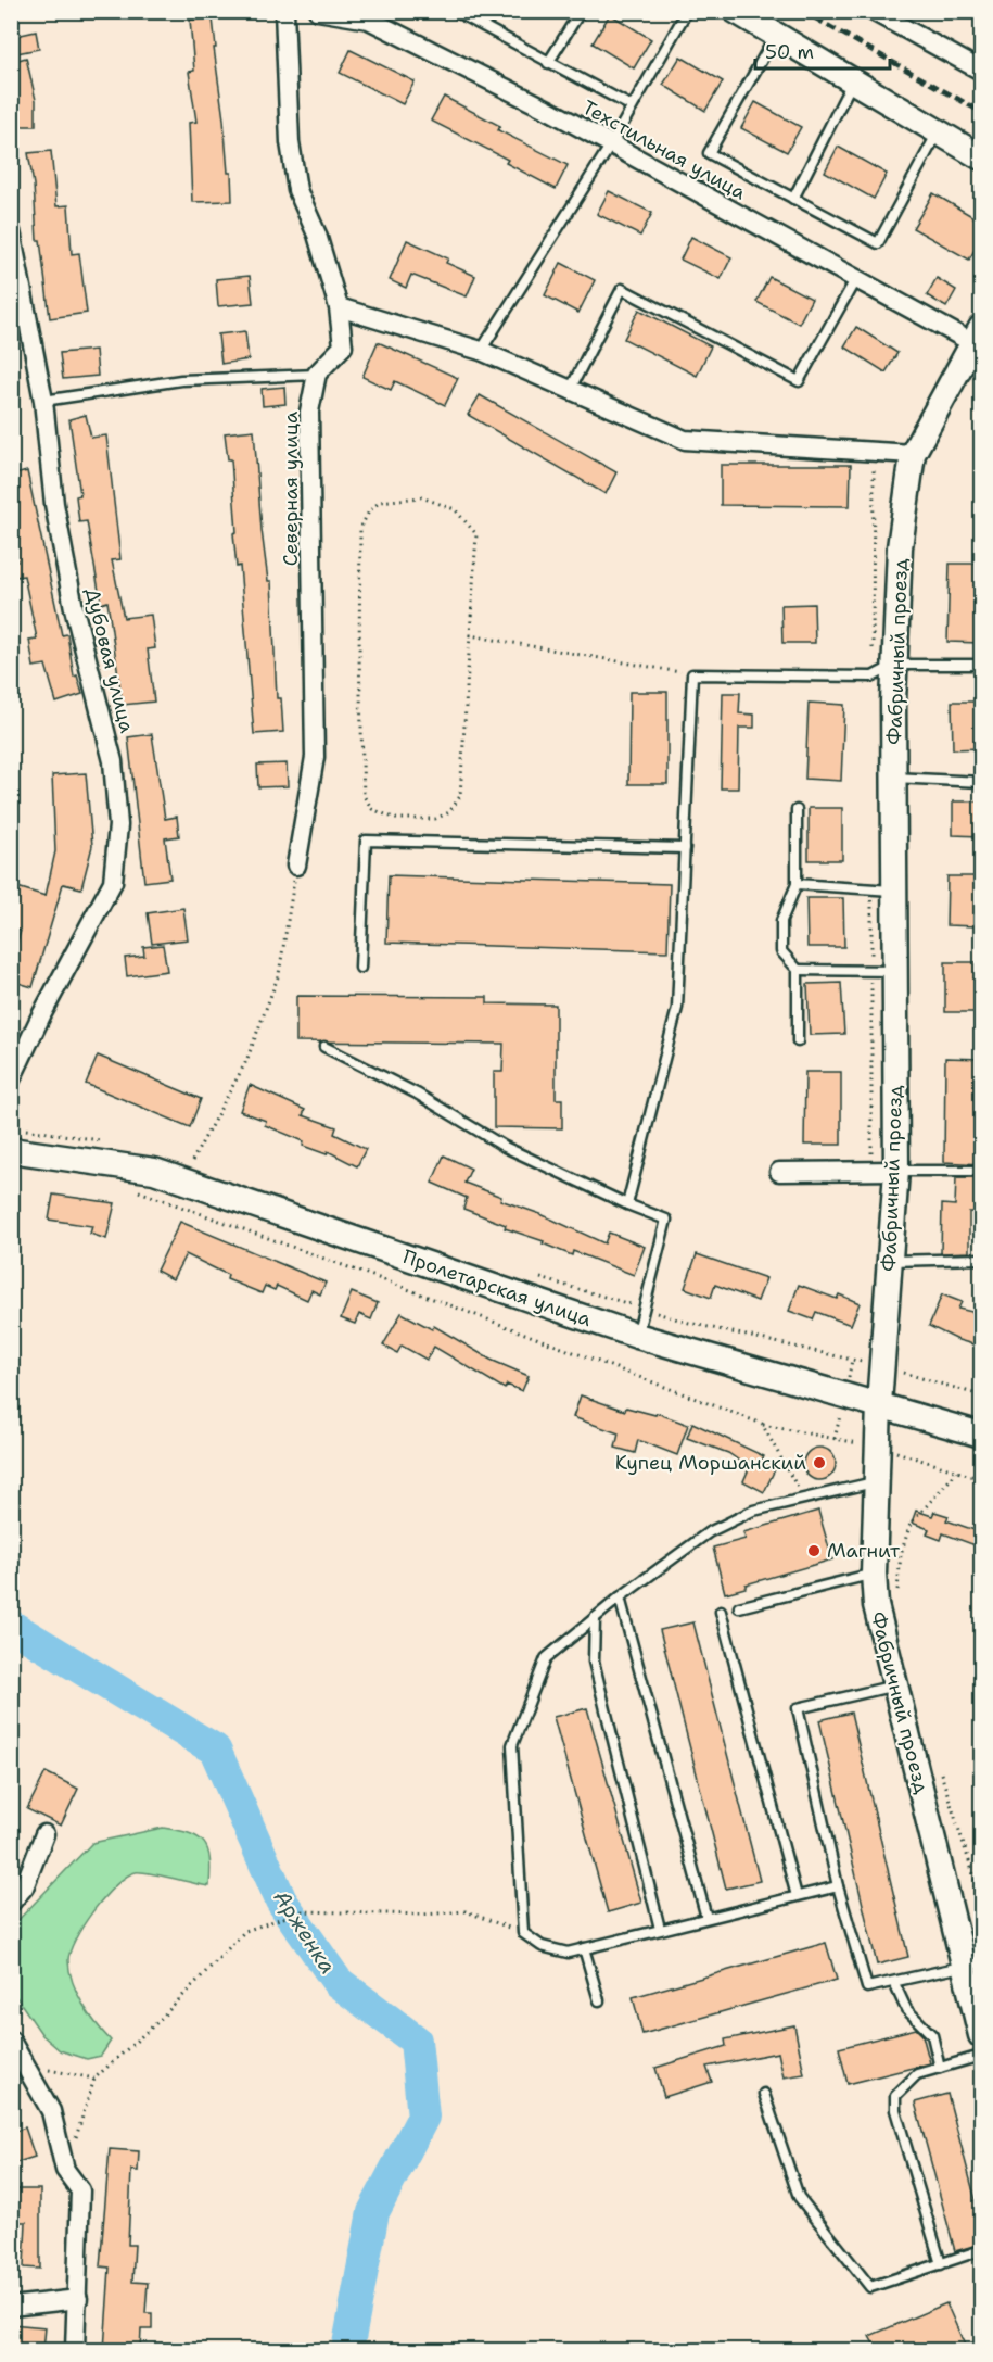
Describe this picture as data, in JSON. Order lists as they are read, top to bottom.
{
  "streets": {
    "street": [
      "Техстильная улица",
      "Северная улица",
      "Фабричный проезд",
      "Дубовая улица",
      "Пролетарская улица"
    ]
  },
  "crossings": [
    ["Техстильная улица", "Фабричный проезд"],
    ["Фабричный проезд", "Пролетарская улица"]
  ],
  "water": ["Арженка"],
  "places": ["Купец Моршанский", "Магнит"],
  "scale_bar": "50 m"
}
